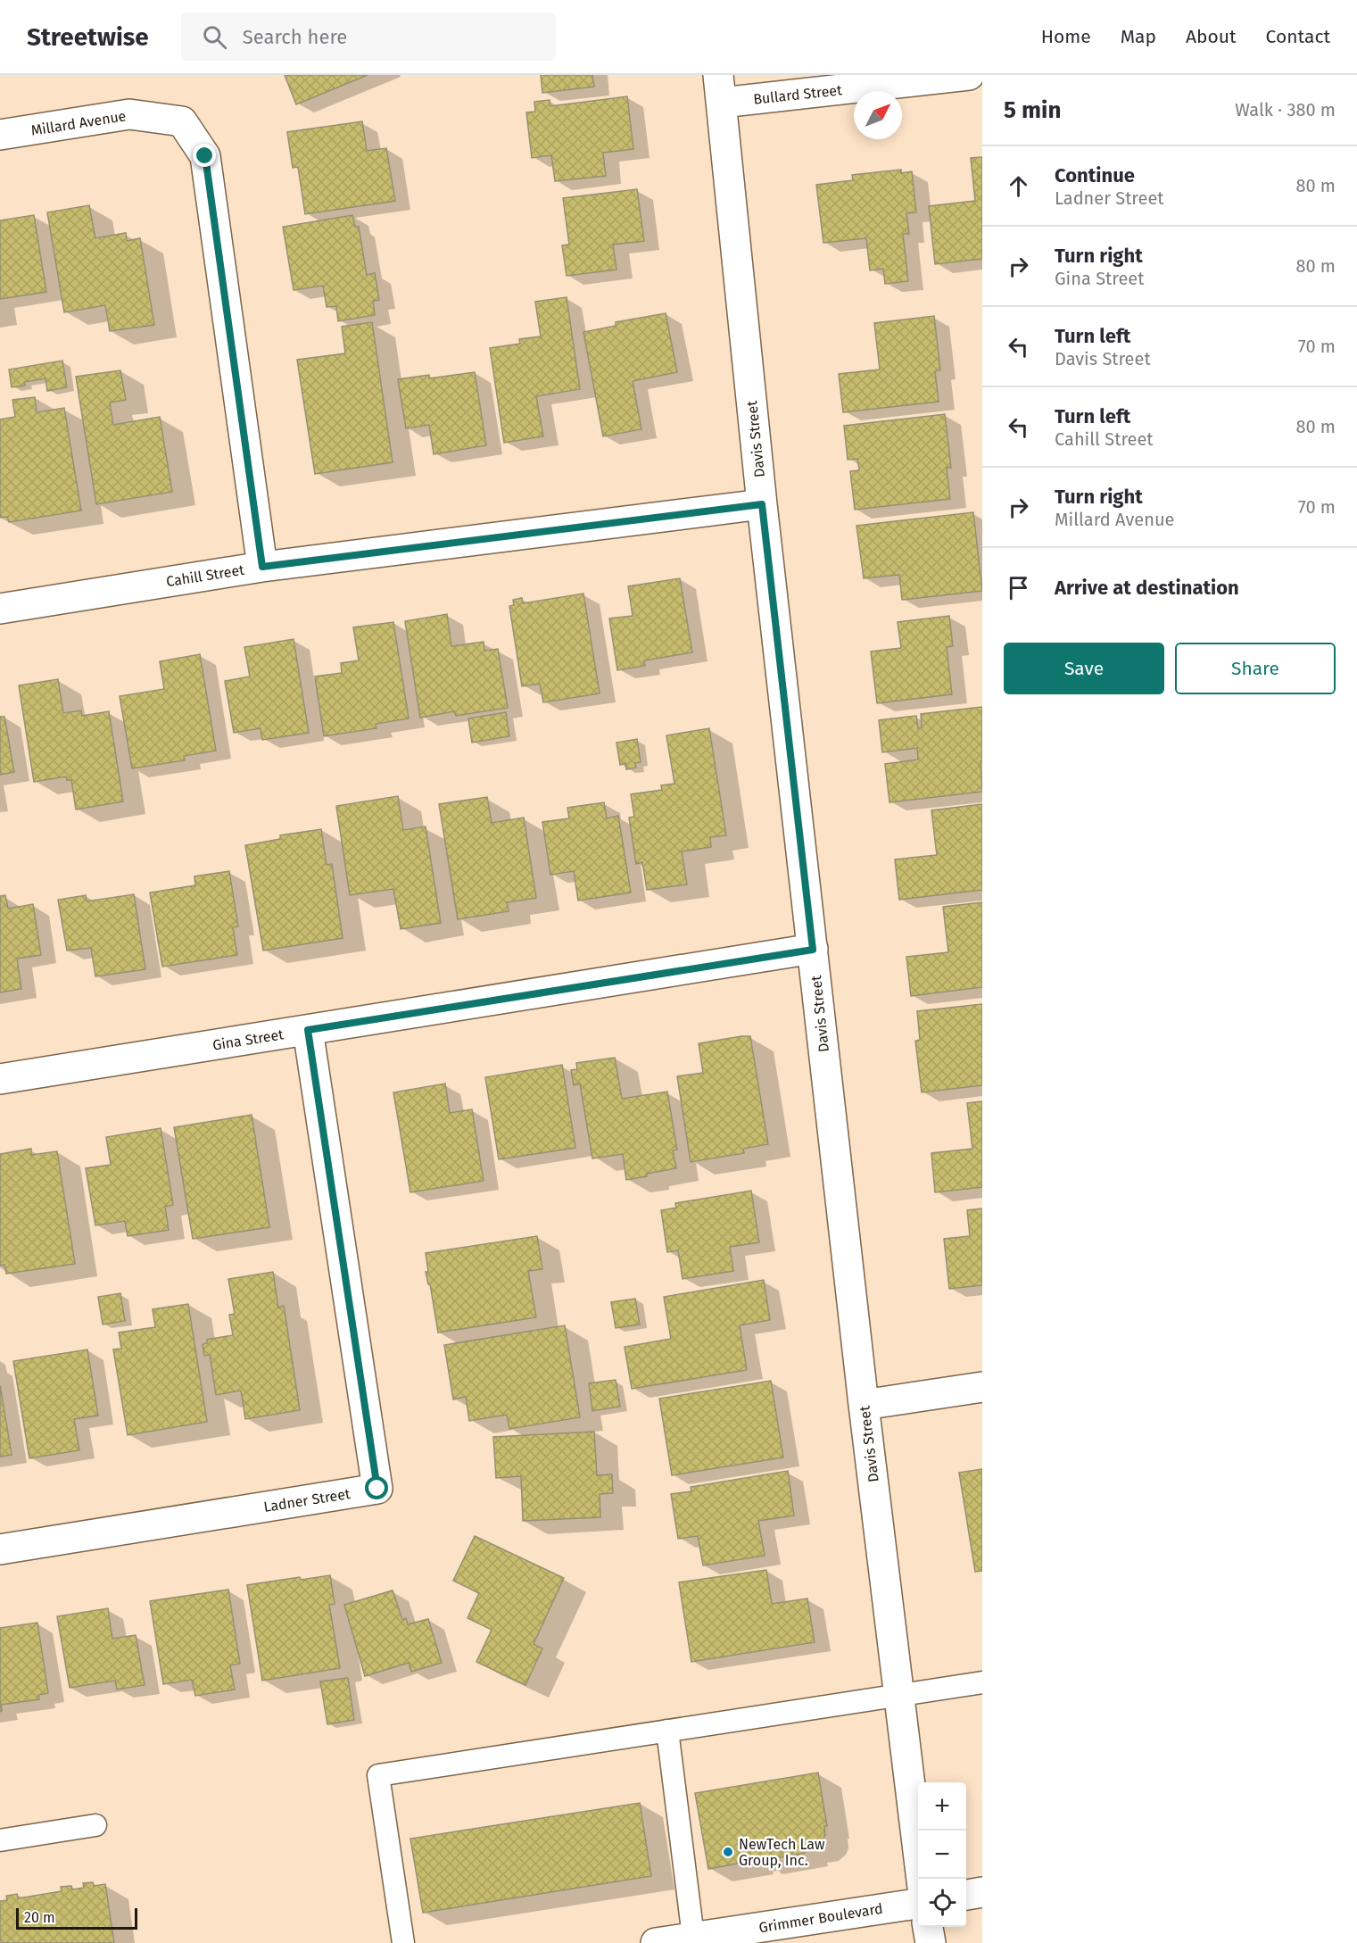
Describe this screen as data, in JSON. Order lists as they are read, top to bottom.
{
  "streets": {
    "street": [
      "Bullard Street",
      "Millard Avenue",
      "Davis Street",
      "Cahill Street",
      "Gina Street",
      "Ladner Street",
      "Grimmer Boulevard"
    ]
  },
  "crossings": [
    ["Bullard Street", "Davis Street"],
    ["Millard Avenue", "Cahill Street"],
    ["Davis Street", "Cahill Street"],
    ["Davis Street", "Gina Street"],
    ["Gina Street", "Ladner Street"]
  ],
  "places": ["NewTech Law Group, Inc."],
  "scale_bar": "20 m",
  "north": "top right",
  "page": {
    "header": "Streetwise",
    "search": "Search here",
    "nav": [
      "Home",
      "Map",
      "About",
      "Contact"
    ],
    "heading": ["5 min", "Walk · 380 m"],
    "list": [
      ["Continue", "Ladner Street", "80 m"],
      ["Turn right", "Gina Street", "80 m"],
      ["Turn left", "Davis Street", "70 m"],
      ["Turn left", "Cahill Street", "80 m"],
      ["Turn right", "Millard Avenue", "70 m"],
      "Arrive at destination"
    ],
    "buttons": ["Save", "Share"],
    "map_buttons": ["+", "−"],
    "scale": "20 m"
  }
}
